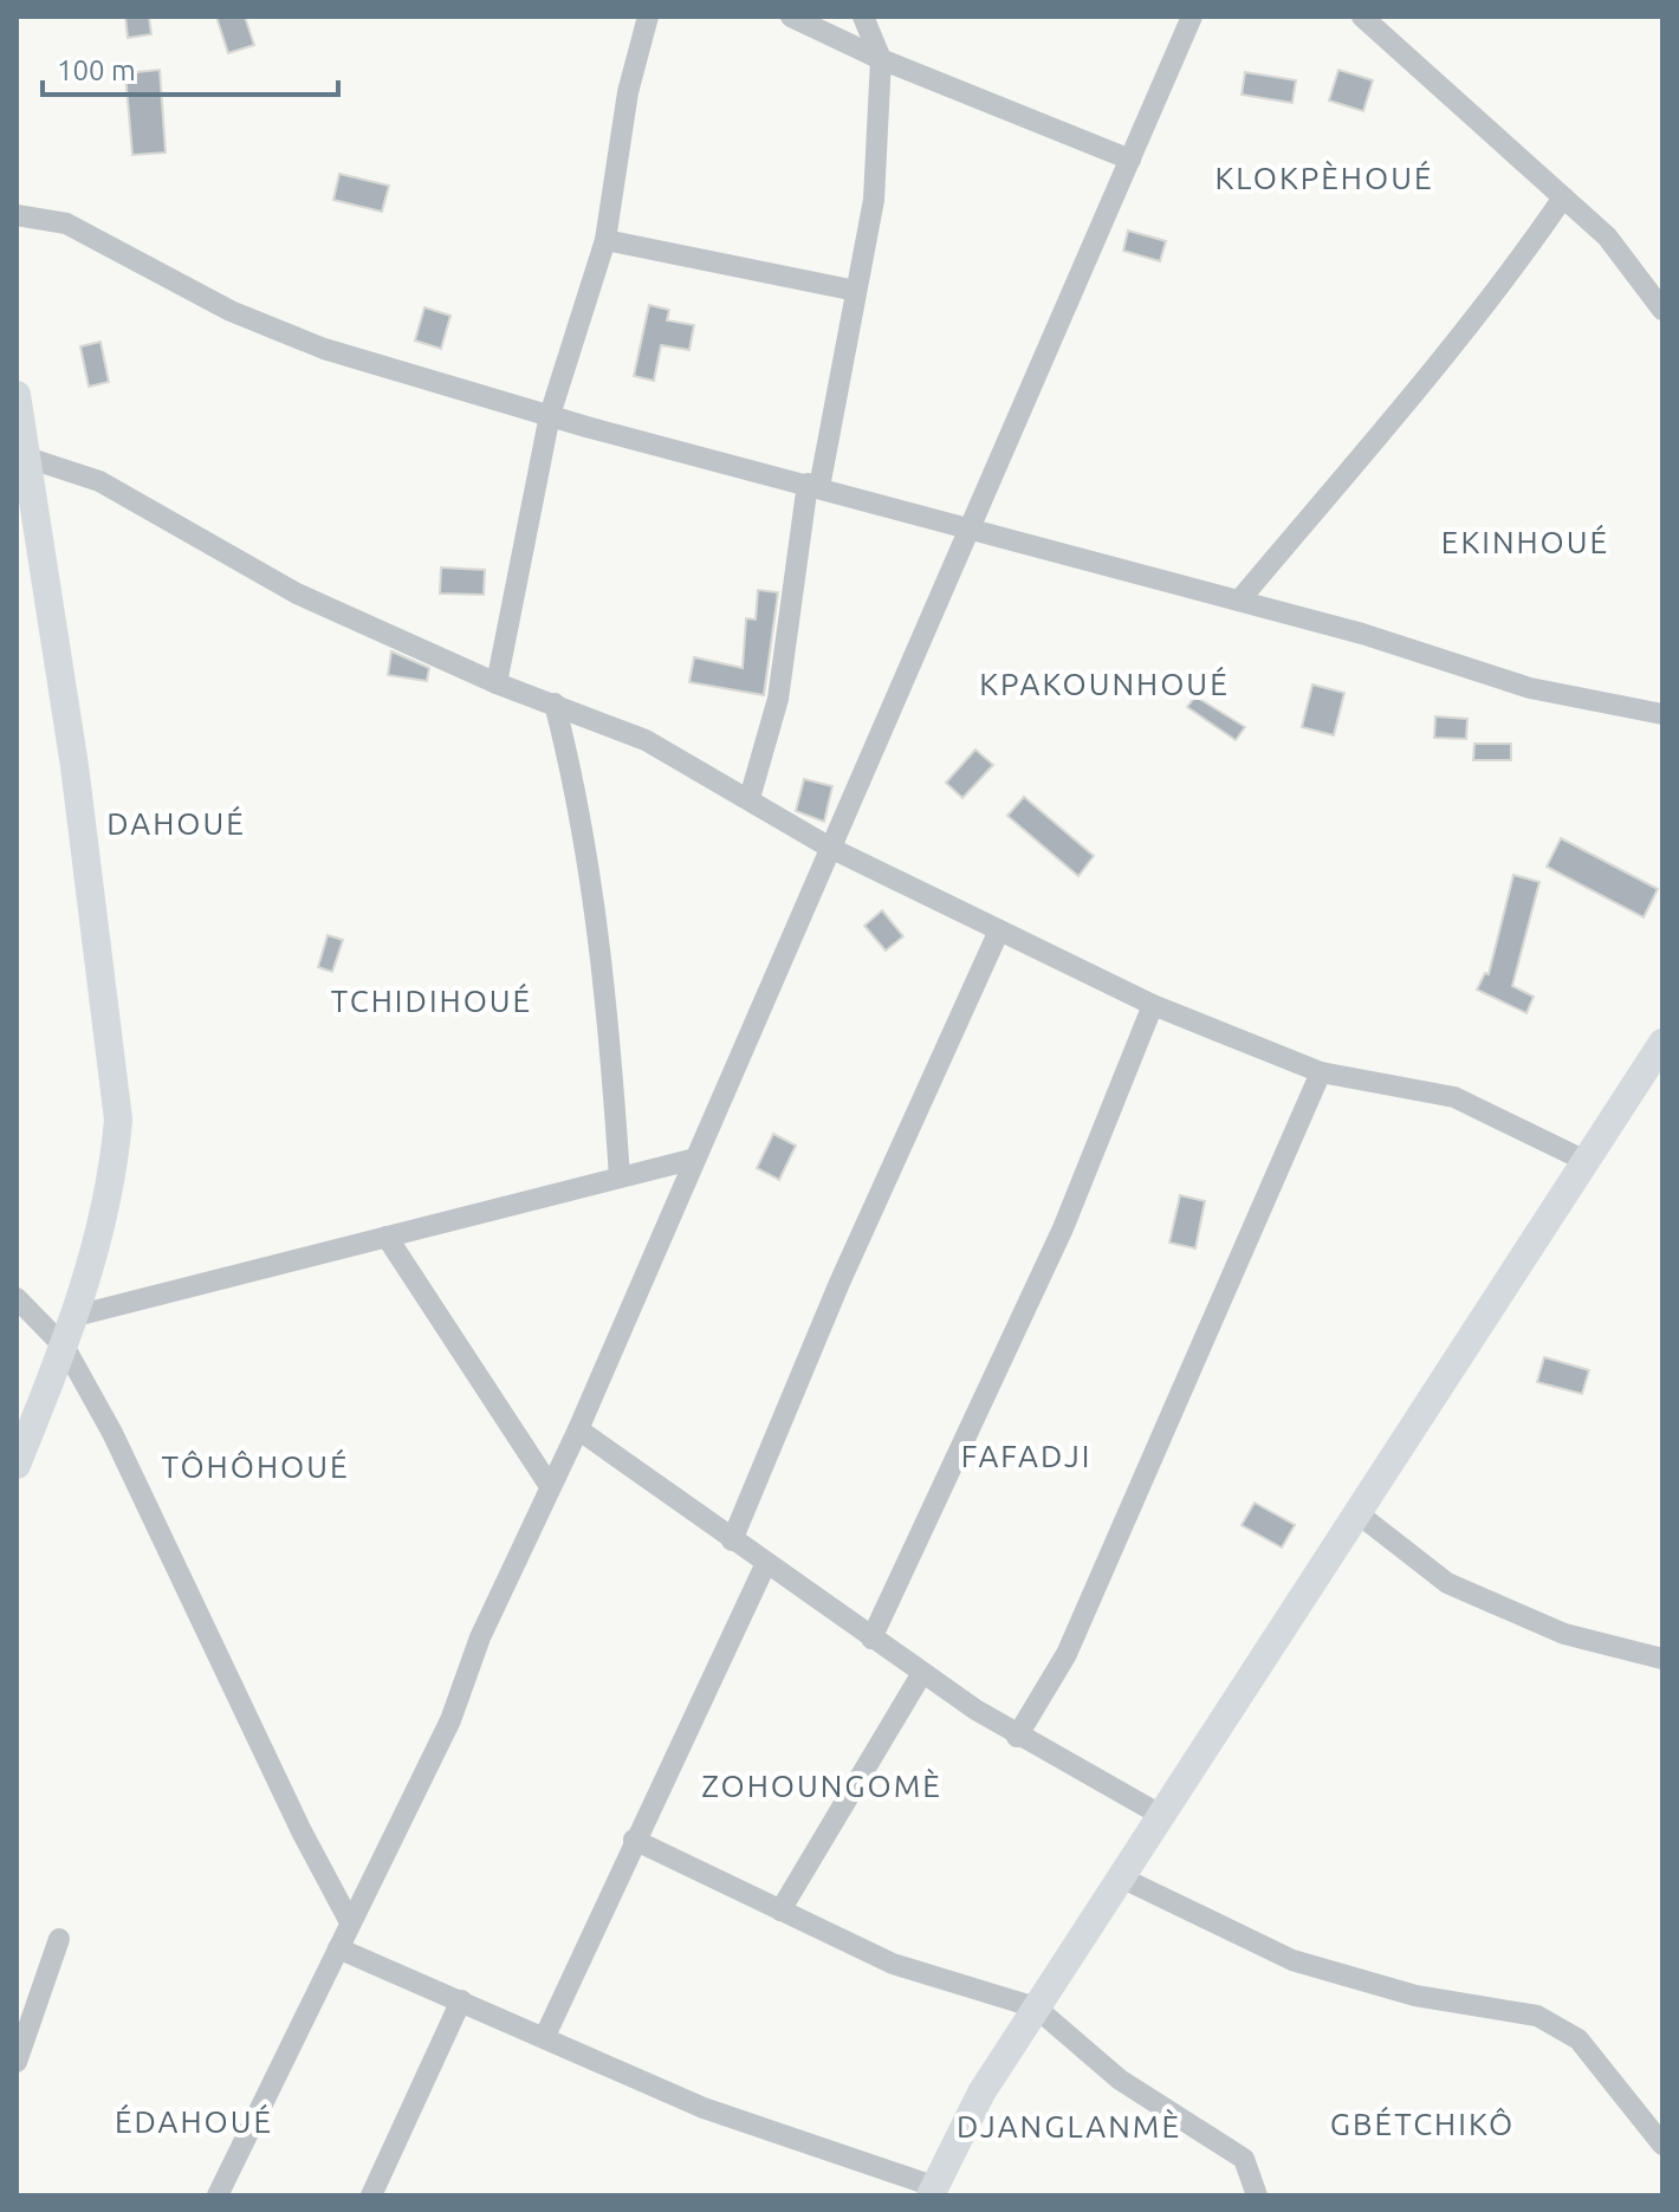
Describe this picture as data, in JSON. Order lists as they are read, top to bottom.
{
  "districts": [
    "KLOKPÈHOUÉ",
    "EKINHOUÉ",
    "KPAKOUNHOUÉ",
    "DAHOUÉ",
    "TCHIDIHOUÉ",
    "FAFADJI",
    "TÔHÔHOUÉ",
    "ZOHOUNGOMÈ",
    "ÉDAHOUÉ",
    "GBÉTCHIKÔ",
    "DJANGLANMÈ"
  ],
  "scale_bar": "100 m"
}
